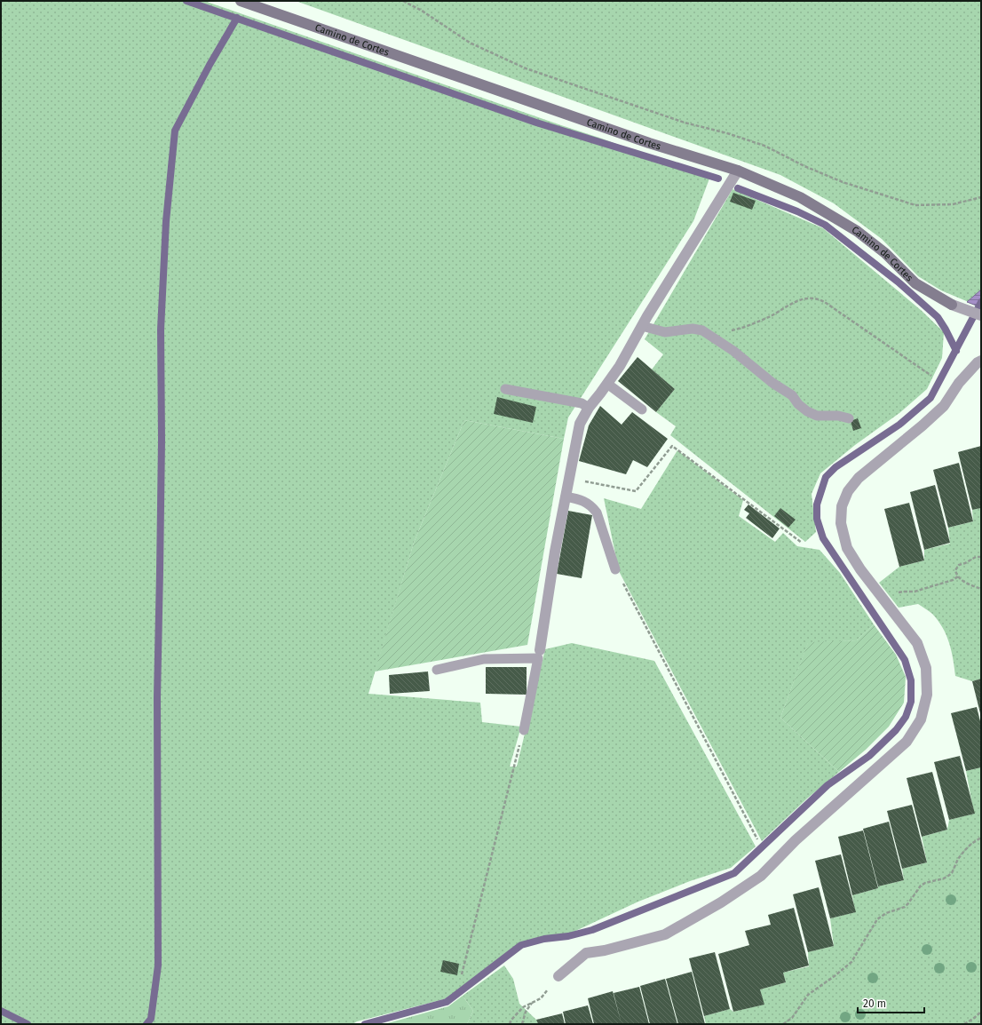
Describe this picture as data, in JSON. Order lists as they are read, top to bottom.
{
  "streets": {
    "street": ["Camino de Cortes"]
  },
  "scale_bar": "20 m"
}
